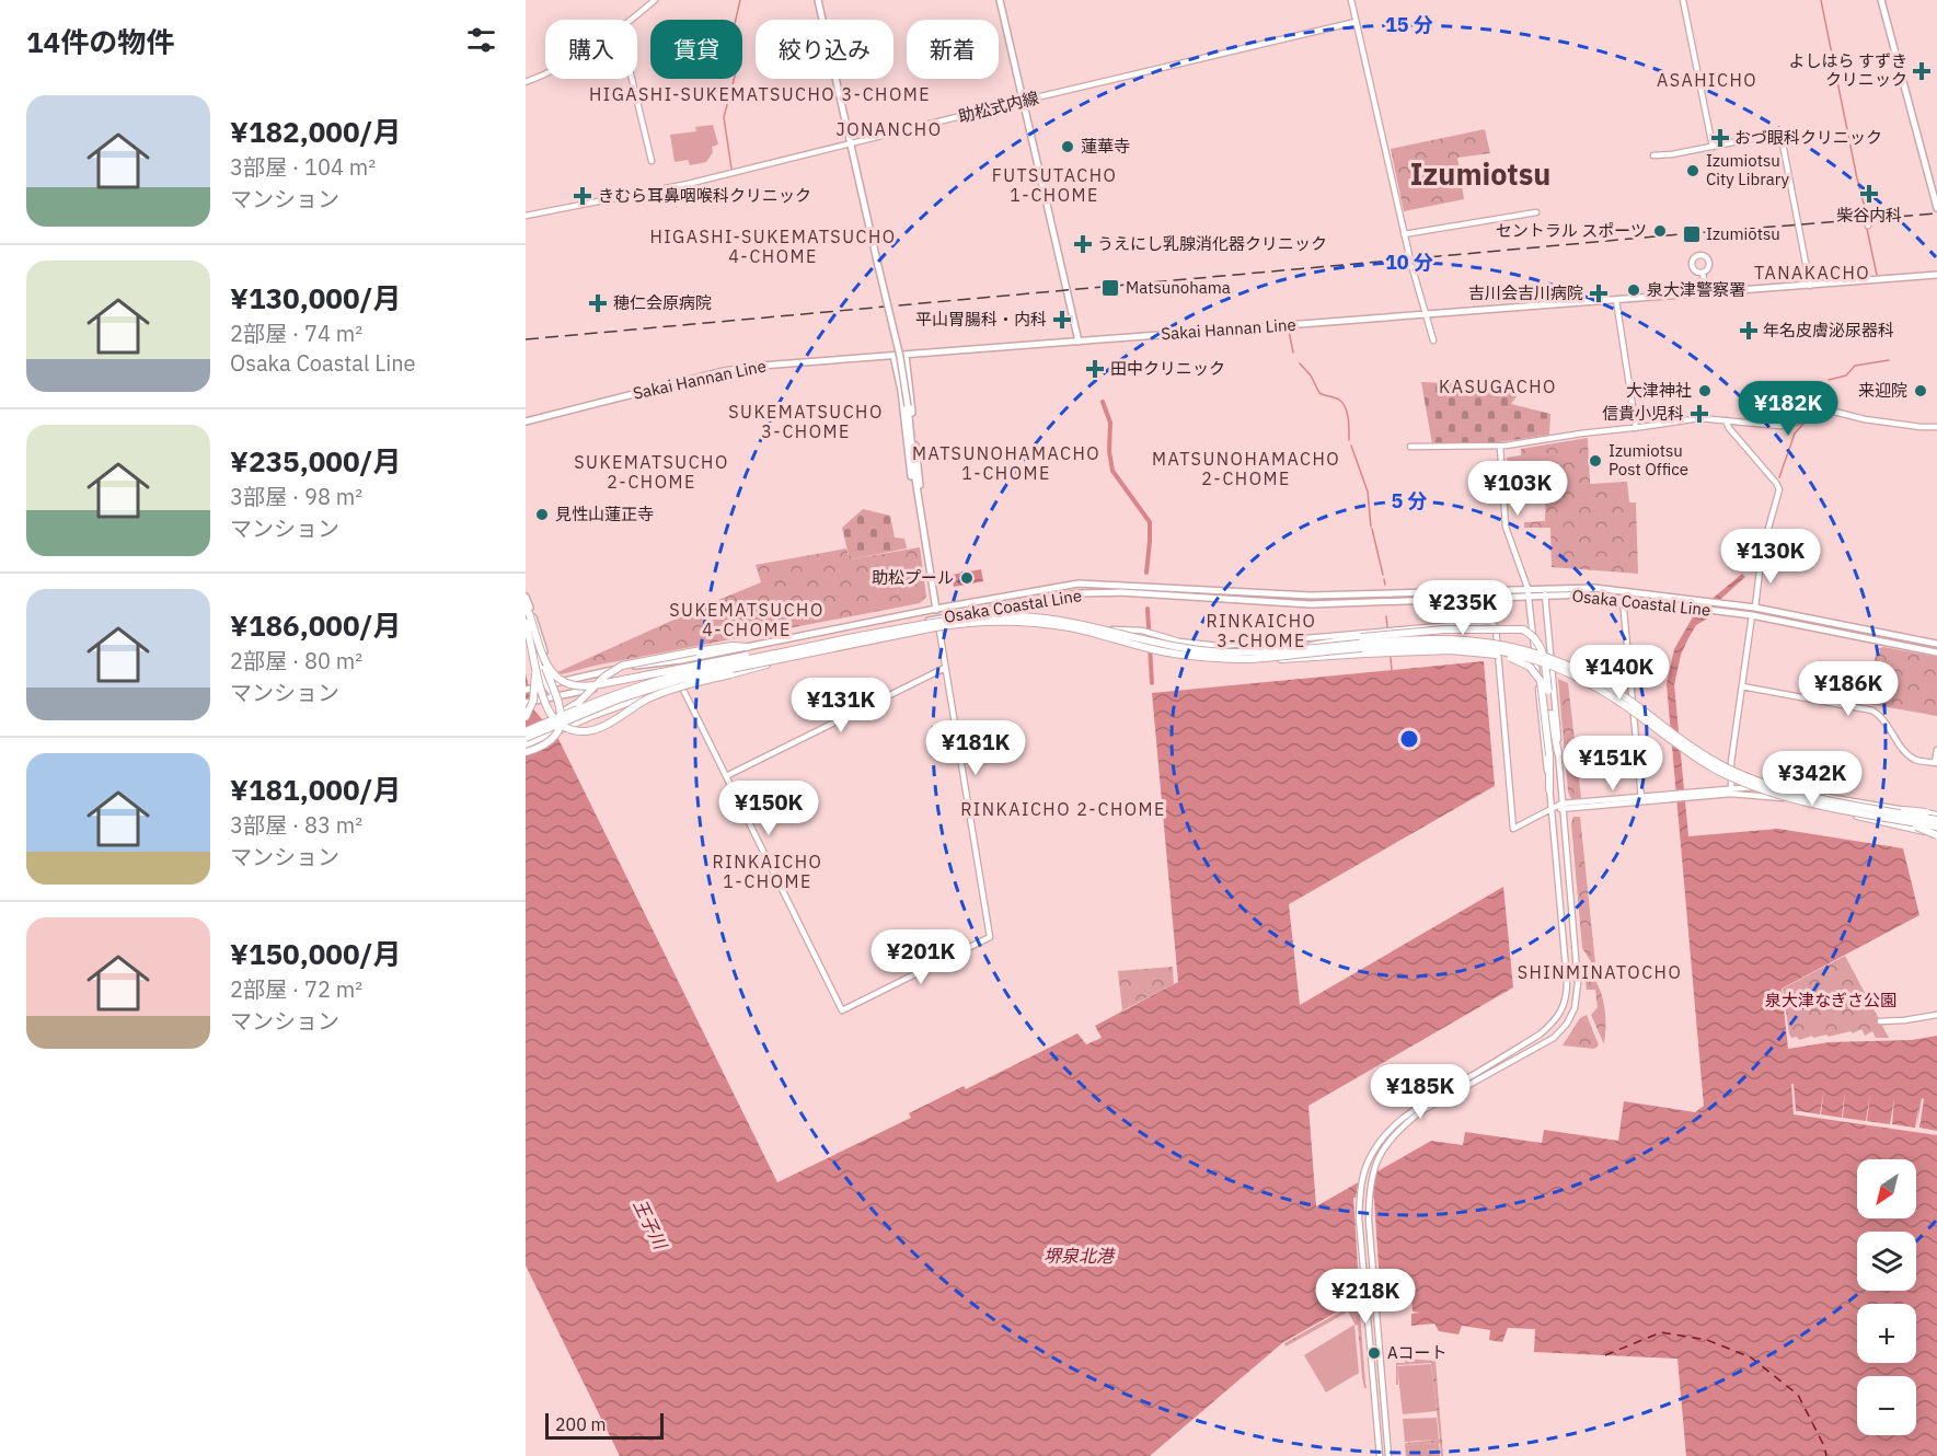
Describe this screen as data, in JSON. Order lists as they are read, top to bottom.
{
  "streets": {
    "main road": ["Sakai Hannan Line", "Osaka Coastal Line"],
    "street": ["助松式内線"]
  },
  "districts": [
    "ASAHICHO",
    "HIGASHI-SUKEMATSUCHO 3-CHOME",
    "JONANCHO",
    "FUTSUTACHO 1-CHOME",
    "Izumiotsu",
    "HIGASHI-SUKEMATSUCHO 4-CHOME",
    "TANAKACHO",
    "KASUGACHO",
    "SUKEMATSUCHO 3-CHOME",
    "MATSUNOHAMACHO 1-CHOME",
    "MATSUNOHAMACHO 2-CHOME",
    "SUKEMATSUCHO 2-CHOME",
    "SUKEMATSUCHO 4-CHOME",
    "RINKAICHO 3-CHOME",
    "RINKAICHO 2-CHOME",
    "RINKAICHO 1-CHOME",
    "SHINMINATOCHO"
  ],
  "water": ["王子川", "堺泉北港"],
  "parks": ["泉大津なぎさ公園"],
  "places": {
    "health": [
      "よしはら すずき クリニック",
      "おづ眼科クリニック",
      "柴谷内科",
      "きむら耳鼻咽喉科クリニック",
      "うえにし乳腺消化器クリニック",
      "吉川会吉川病院",
      "穂仁会原病院",
      "平山胃腸科・内科",
      "年名皮膚泌尿器科",
      "田中クリニック",
      "信貴小児科"
    ],
    "other": [
      "蓮華寺",
      "Izumiotsu City Library",
      "セントラル スポーツ",
      "泉大津警察署",
      "大津神社",
      "来迎院",
      "Izumiotsu Post Office",
      "見性山蓮正寺",
      "助松プール",
      "Aコート"
    ],
    "transit": ["Izumiōtsu", "Matsunohama"]
  },
  "scale_bar": "200 m",
  "north": "bottom left",
  "page": {
    "heading": "14件の物件",
    "chip": [
      "購入",
      "賃貸",
      "絞り込み",
      "新着"
    ],
    "list": [
      {
        "name": "¥182,000/月",
        "note": "3部屋 · 104 m² · マンション"
      },
      {
        "name": "¥130,000/月",
        "note": "2部屋 · 74 m² · Osaka Coastal Line"
      },
      {
        "name": "¥235,000/月",
        "note": "3部屋 · 98 m² · マンション"
      },
      {
        "name": "¥186,000/月",
        "note": "2部屋 · 80 m² · マンション"
      },
      {
        "name": "¥181,000/月",
        "note": "3部屋 · 83 m² · マンション"
      },
      {
        "name": "¥150,000/月",
        "note": "2部屋 · 72 m² · マンション"
      }
    ],
    "price": [
      "¥182K",
      "¥103K",
      "¥130K",
      "¥235K",
      "¥140K",
      "¥186K",
      "¥131K",
      "¥181K",
      "¥151K",
      "¥342K",
      "¥150K",
      "¥201K",
      "¥185K",
      "¥218K"
    ],
    "map_buttons": ["+", "−"],
    "scale": "200 m"
  },
  "rings": ["15 分", "10 分", "5 分"]
}
